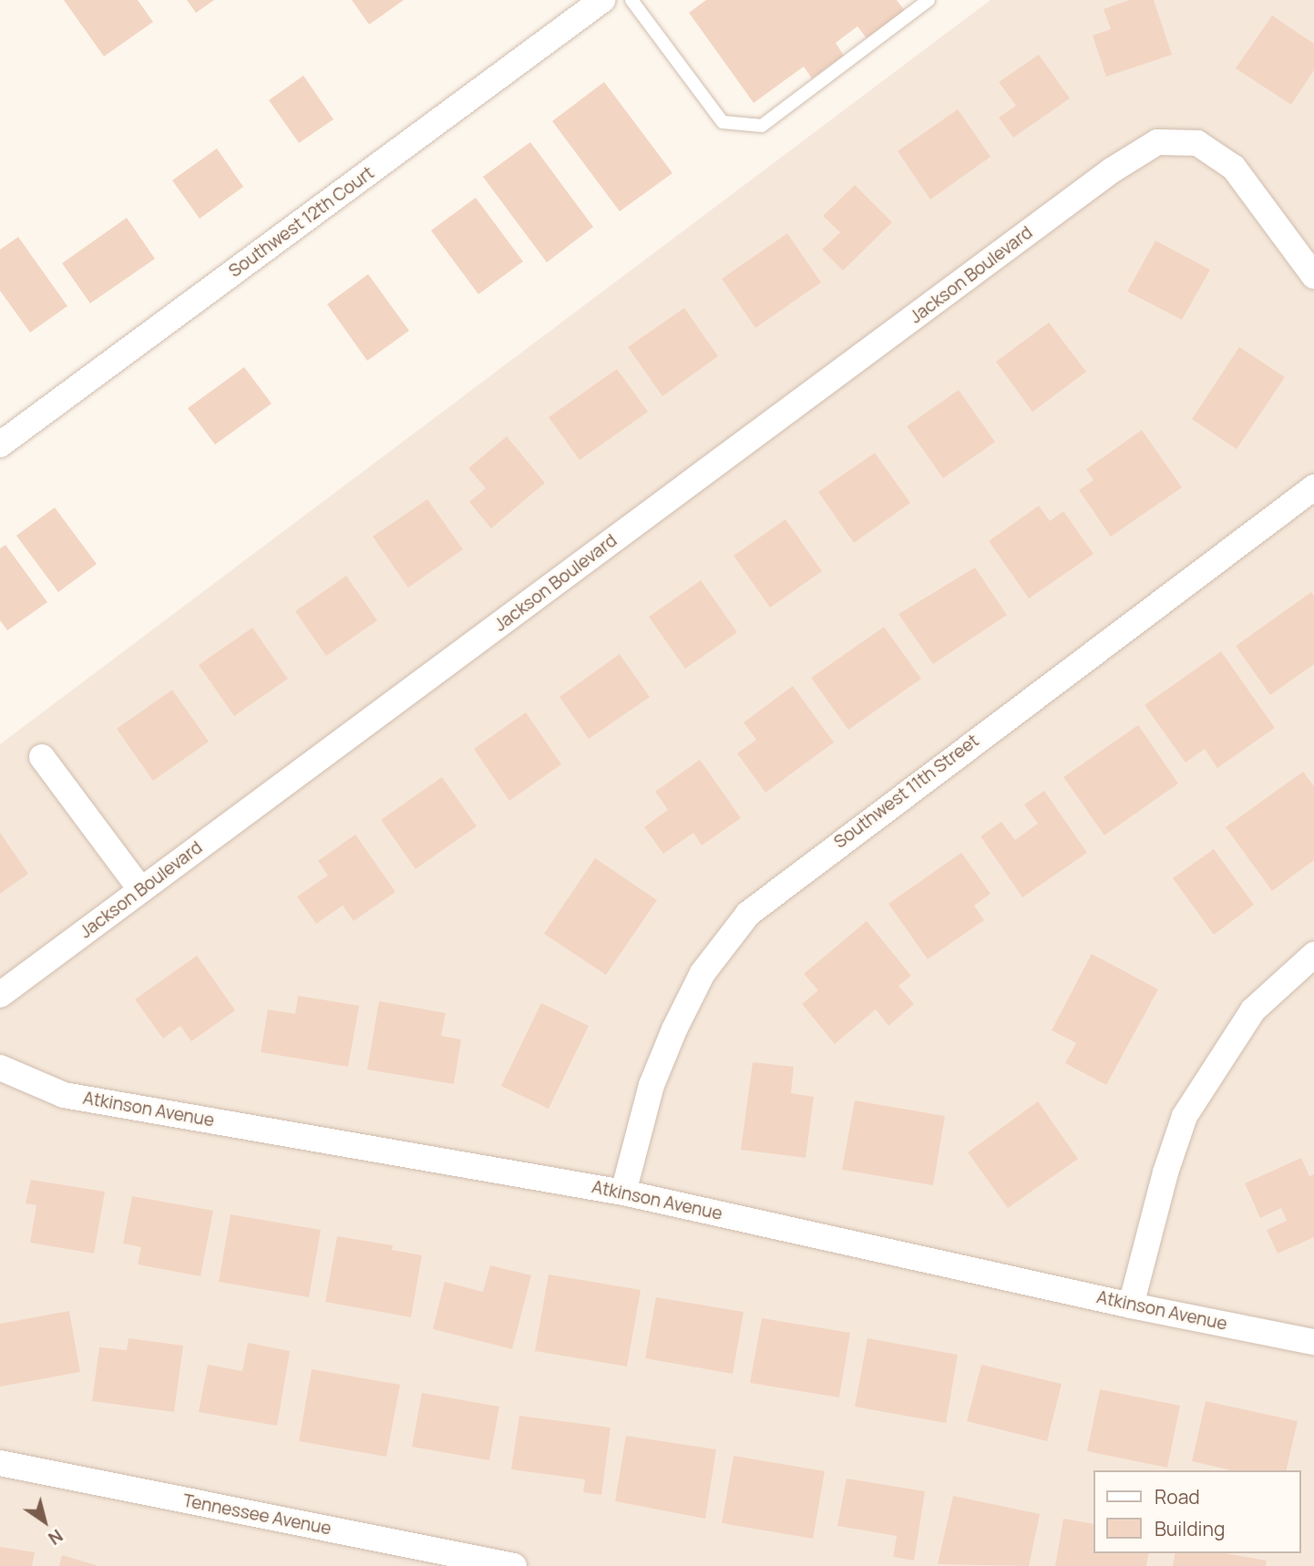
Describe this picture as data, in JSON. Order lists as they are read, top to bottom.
{
  "streets": {
    "street": [
      "Southwest 12th Court",
      "Jackson Boulevard",
      "Southwest 11th Street",
      "Atkinson Avenue",
      "Tennessee Avenue"
    ]
  },
  "crossings": [
    ["Southwest 11th Street", "Atkinson Avenue"]
  ],
  "legend": ["Road", "Building"],
  "north": "bottom right"
}
